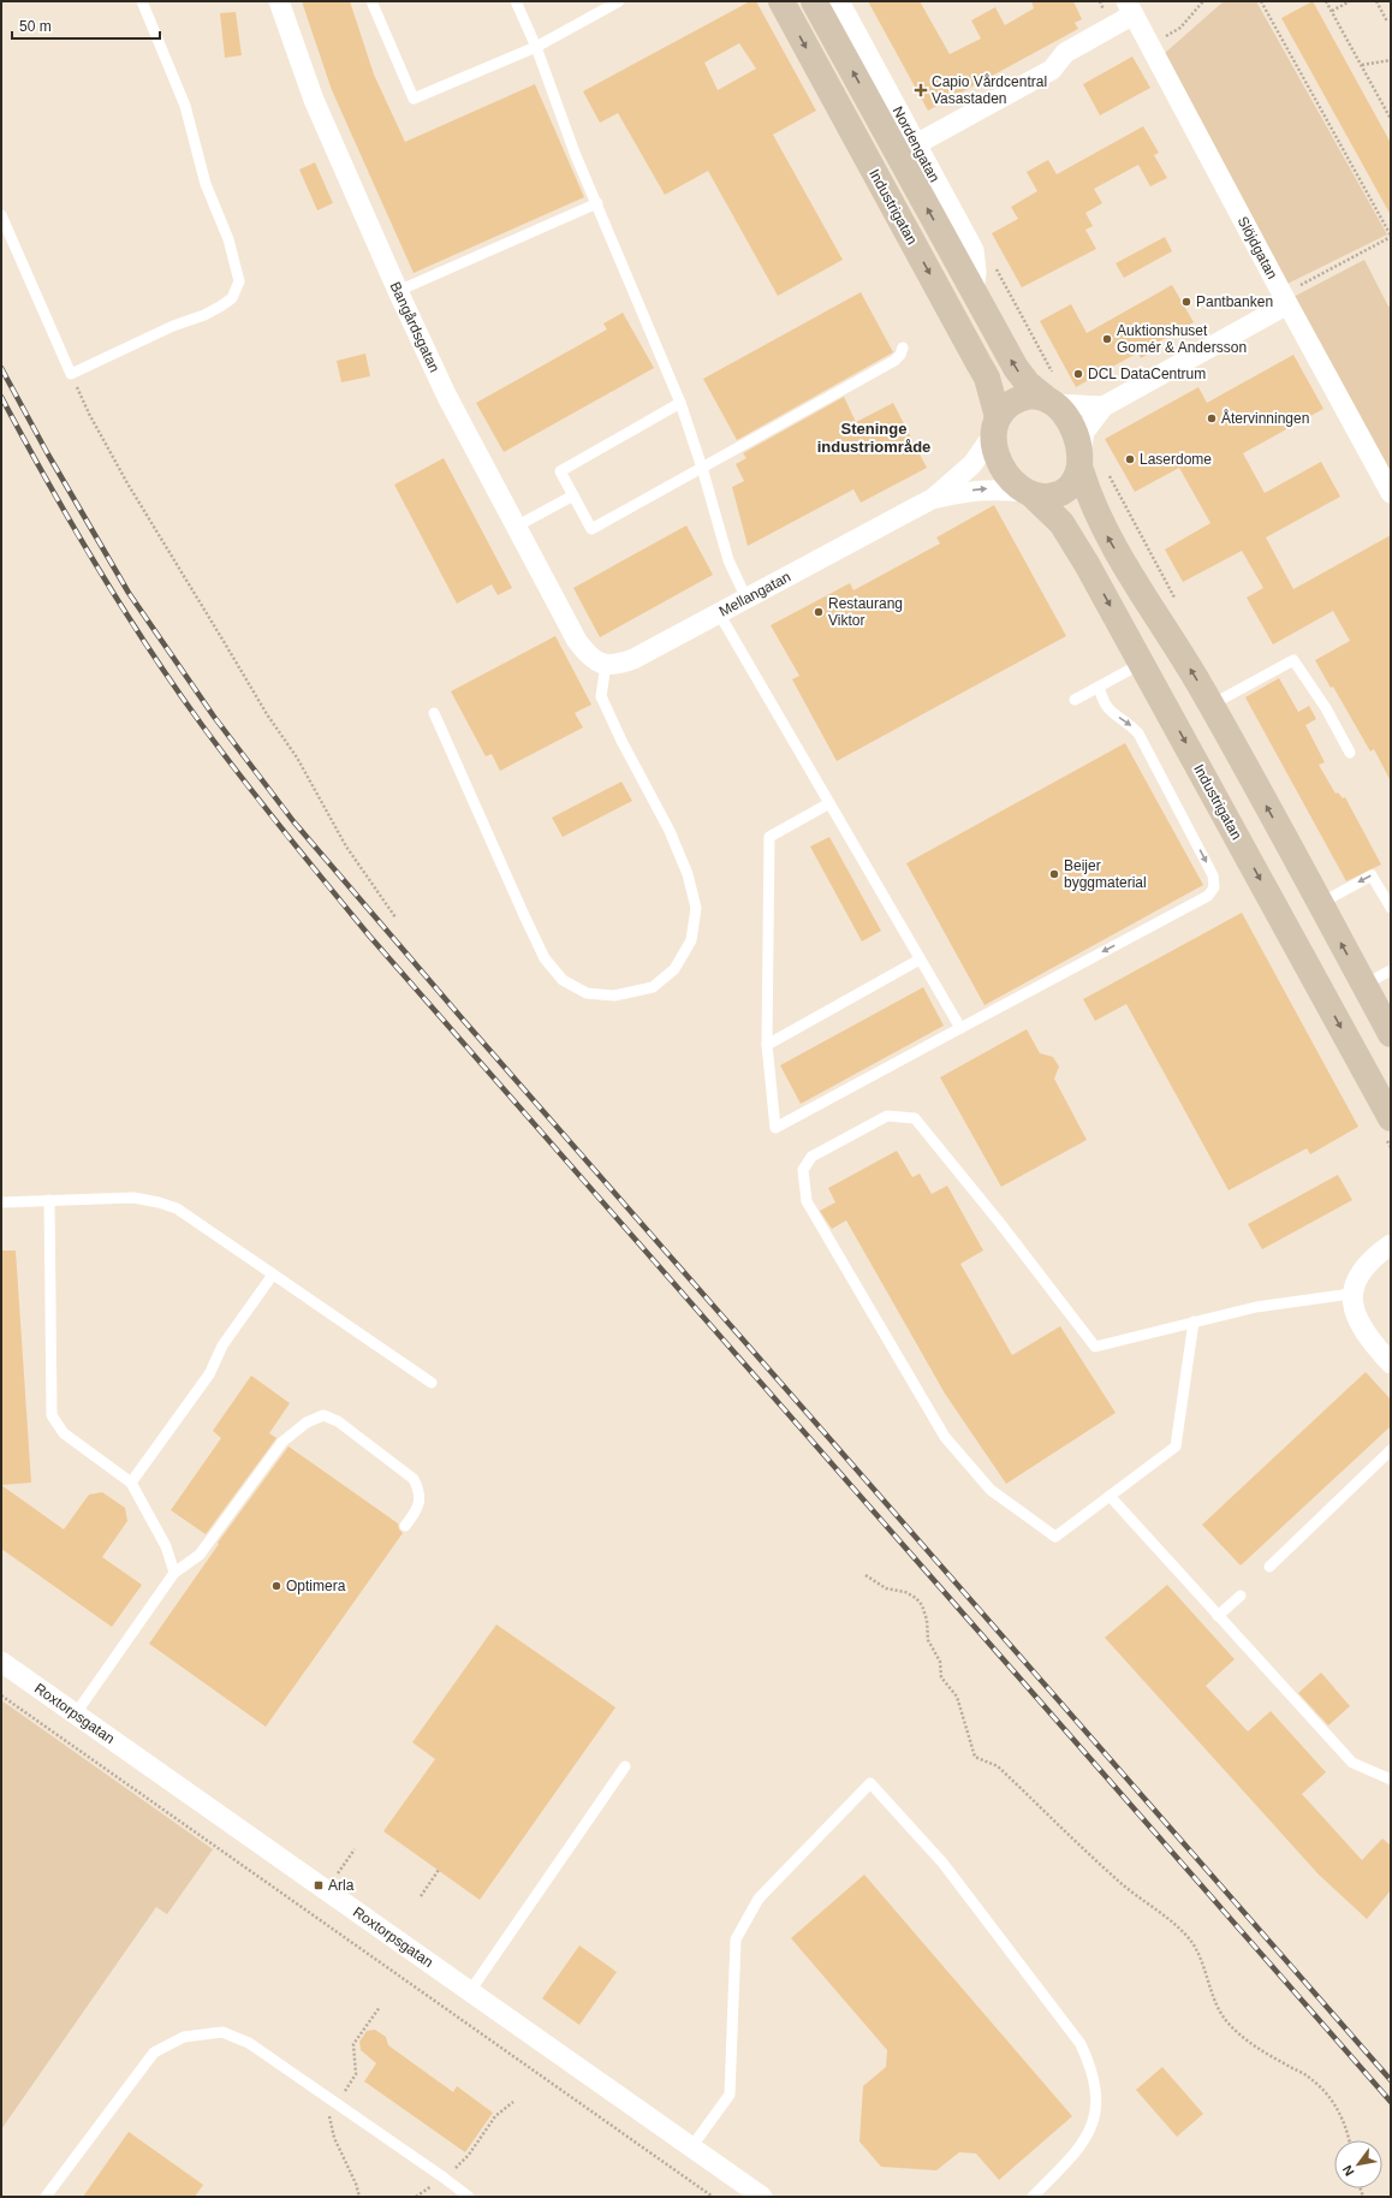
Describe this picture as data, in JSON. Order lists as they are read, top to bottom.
{
  "streets": {
    "main road": ["Industrigatan"],
    "street": [
      "Nordengatan",
      "Slöjdgatan",
      "Bangårdsgatan",
      "Mellangatan",
      "Roxtorpsgatan"
    ]
  },
  "crossings": [
    ["Nordengatan", "Industrigatan"],
    ["Industrigatan", "Mellangatan"],
    ["Bangårdsgatan", "Mellangatan"]
  ],
  "districts": ["Steninge industriområde"],
  "places": {
    "health": ["Capio Vårdcentral Vasastaden"],
    "other": [
      "Pantbanken",
      "Auktionshuset Gomér & Andersson",
      "DCL DataCentrum",
      "Återvinningen",
      "Laserdome",
      "Restaurang Viktor",
      "Beijer byggmaterial",
      "Optimera"
    ],
    "transit": ["Arla"]
  },
  "scale_bar": "50 m",
  "north": "bottom left"
}
